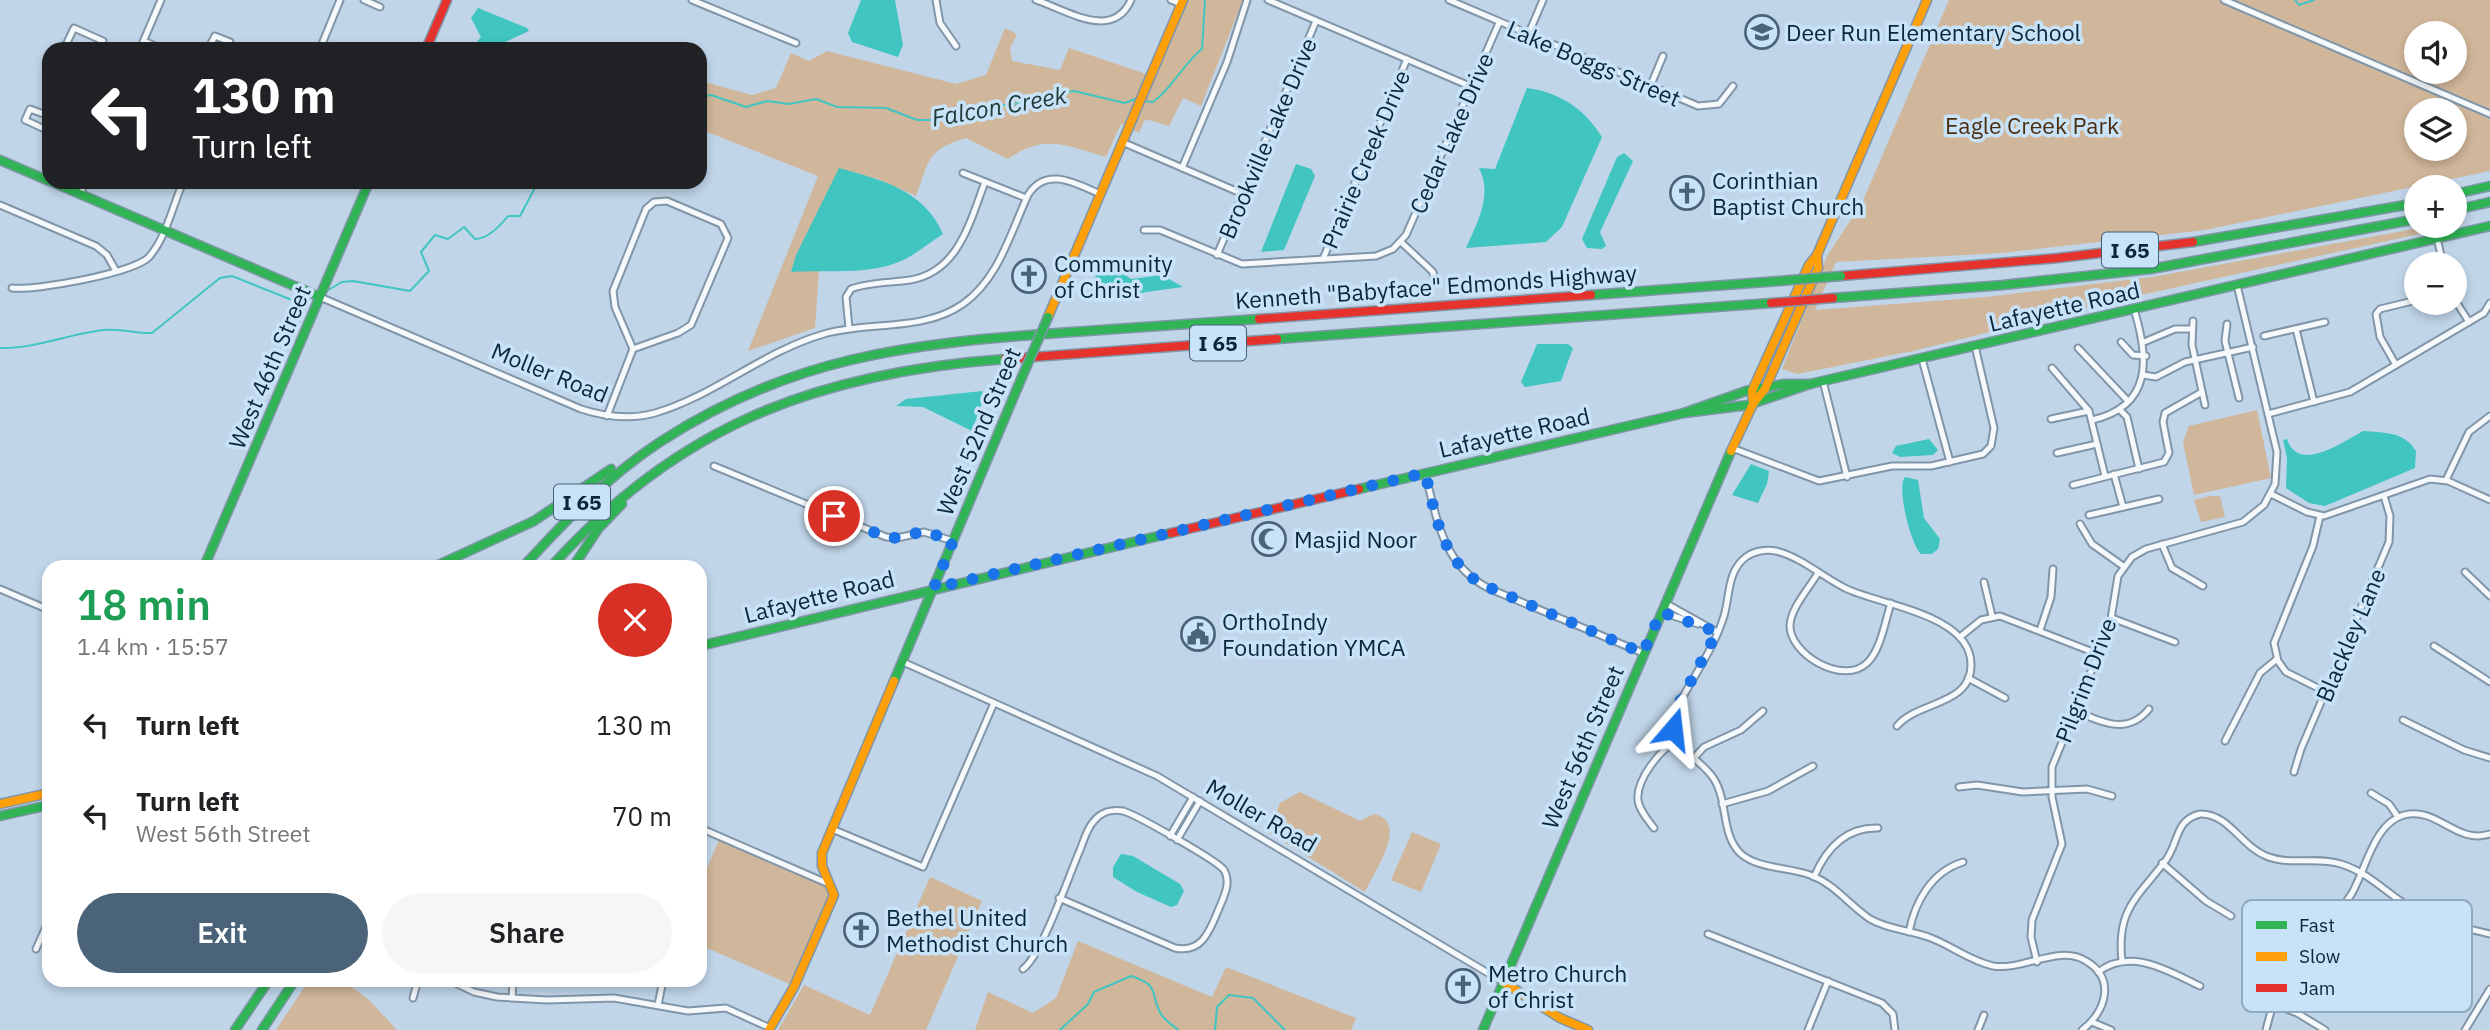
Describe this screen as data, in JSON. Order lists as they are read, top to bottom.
{
  "streets": {
    "main road": [
      "I 65",
      "Kenneth \"Babyface\" Edmonds Highway",
      "Lafayette Road",
      "West 46th Street",
      "Moller Road",
      "West 52nd Street",
      "West 56th Street"
    ],
    "street": [
      "Lake Boggs Street",
      "Cedar Lake Drive",
      "Brookville Lake Drive",
      "Prairie Creek Drive",
      "Blackley Lane",
      "Pilgrim Drive"
    ]
  },
  "crossings": [
    ["Lake Boggs Street", "Cedar Lake Drive"],
    ["Lafayette Road", "West 52nd Street"],
    ["Lafayette Road", "West 56th Street"],
    ["West 46th Street", "Moller Road"],
    ["Moller Road", "West 52nd Street"],
    ["Moller Road", "West 56th Street"]
  ],
  "water": ["Falcon Creek"],
  "parks": ["Eagle Creek Park"],
  "places": {
    "school or university": ["Deer Run Elementary School"],
    "church": [
      "Corinthian Baptist Church",
      "Community of Christ",
      "Bethel United Methodist Church",
      "Metro Church of Christ"
    ],
    "mosque": ["Masjid Noor"],
    "public building": ["OrthoIndy Foundation YMCA"]
  },
  "legend": ["Fast", "Slow", "Jam"],
  "page": {
    "map_buttons": ["+", "−"],
    "turn": ["130 m", "Turn left"],
    "heading": ["18 min", "1.4 km · 15:57"],
    "list": [
      {
        "name": "Turn left",
        "value": "130 m"
      },
      {
        "name": "Turn left",
        "note": "West 56th Street",
        "value": "70 m"
      }
    ],
    "buttons": ["Exit", "Share"]
  }
}
